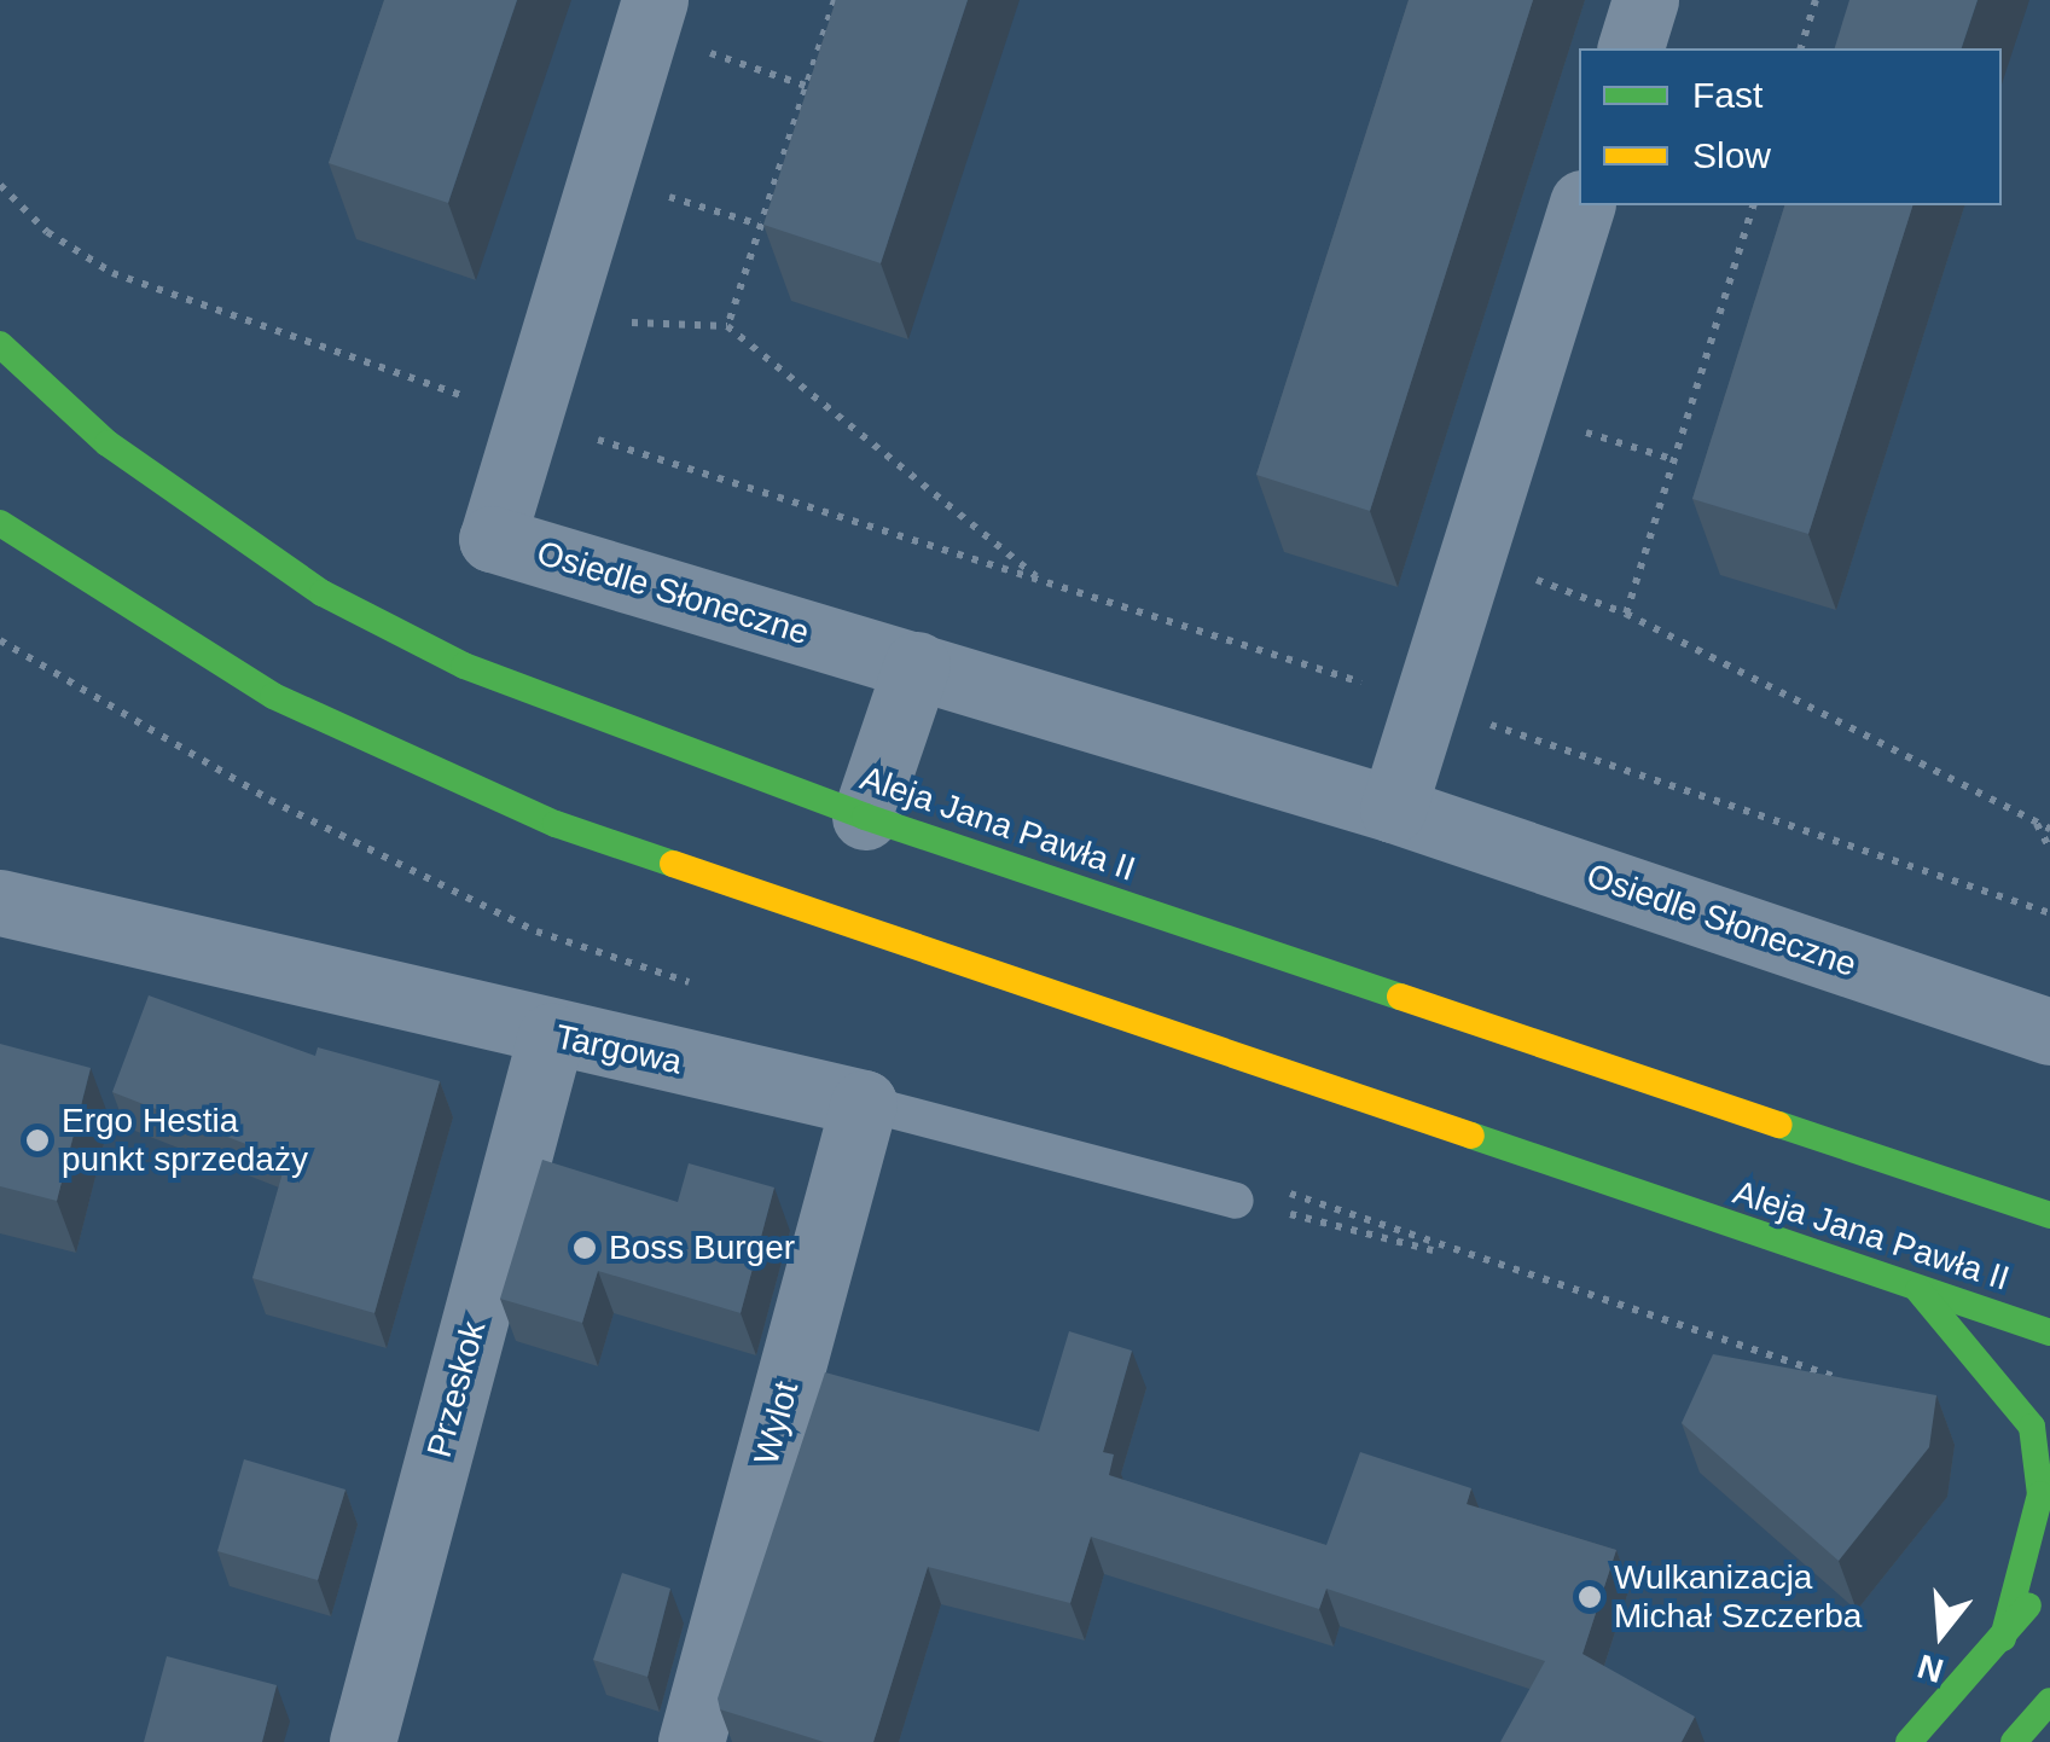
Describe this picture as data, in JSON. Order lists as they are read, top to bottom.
{
  "streets": {
    "main road": ["Aleja Jana Pawła II"],
    "street": [
      "Osiedle Słoneczne",
      "Targowa",
      "Przeskok",
      "Wylot"
    ]
  },
  "crossings": [
    ["Targowa", "Przeskok"],
    ["Targowa", "Wylot"]
  ],
  "places": ["Ergo Hestia punkt sprzedaży", "Boss Burger", "Wulkanizacja Michał Szczerba"],
  "legend": ["Fast", "Slow"],
  "north": "bottom"
}
